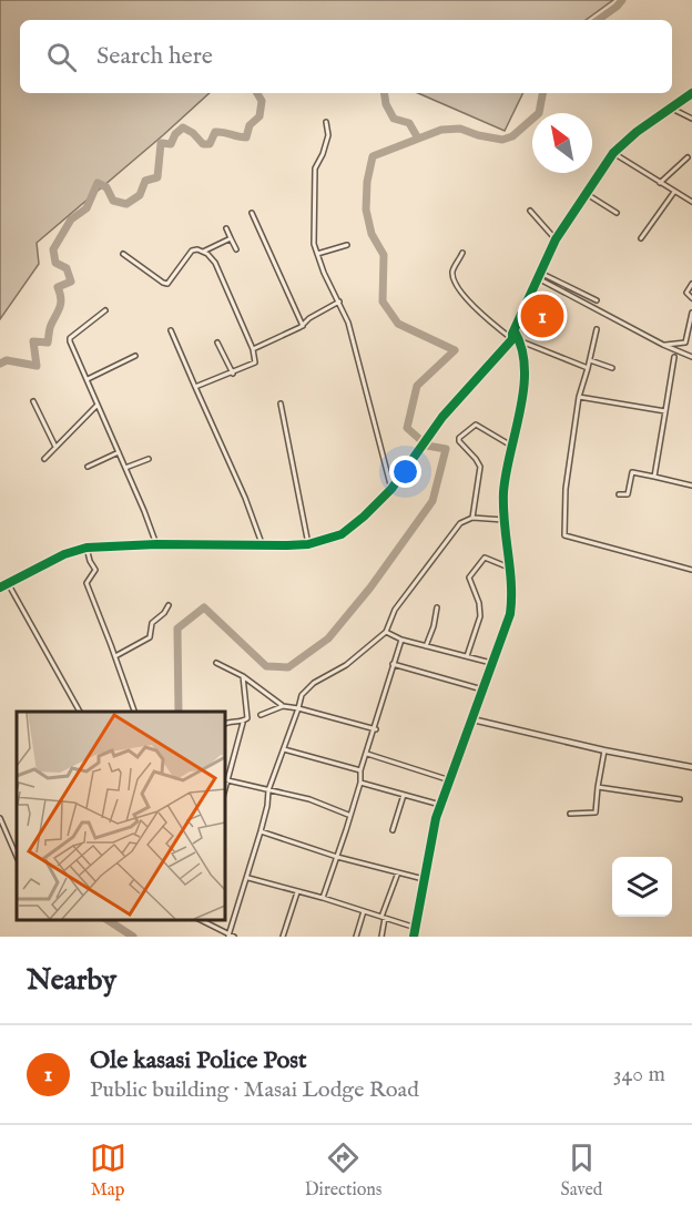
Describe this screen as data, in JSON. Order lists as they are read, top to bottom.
{
  "north": "top left",
  "page": {
    "search": "Search here",
    "pins": "1",
    "heading": "Nearby",
    "list": [
      {
        "mark": "1",
        "name": "Ole kasasi Police Post",
        "note": "Public building · Masai Lodge Road",
        "value": "340 m"
      }
    ],
    "nav": ["Map", "Directions", "Saved"]
  }
}
